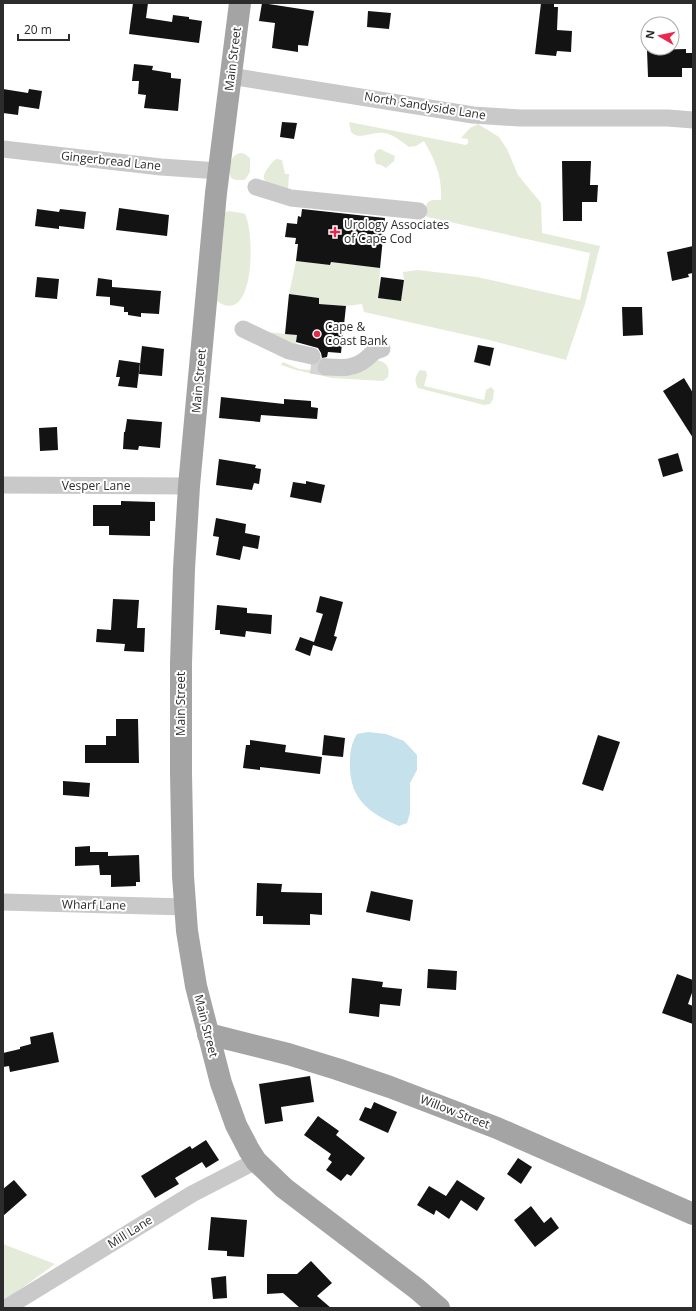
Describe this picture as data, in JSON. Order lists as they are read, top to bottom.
{
  "streets": {
    "main road": ["Main Street", "Willow Street"],
    "street": [
      "North Sandyside Lane",
      "Gingerbread Lane",
      "Vesper Lane",
      "Wharf Lane",
      "Mill Lane"
    ]
  },
  "crossings": [
    ["Main Street", "North Sandyside Lane"],
    ["Main Street", "Gingerbread Lane"],
    ["Main Street", "Vesper Lane"],
    ["Main Street", "Wharf Lane"],
    ["Main Street", "Willow Street"],
    ["Main Street", "Mill Lane"]
  ],
  "places": {
    "health": ["Urology Associates of Cape Cod"],
    "other": ["Cape & Coast Bank"]
  },
  "scale_bar": "20 m",
  "north": "left"
}
